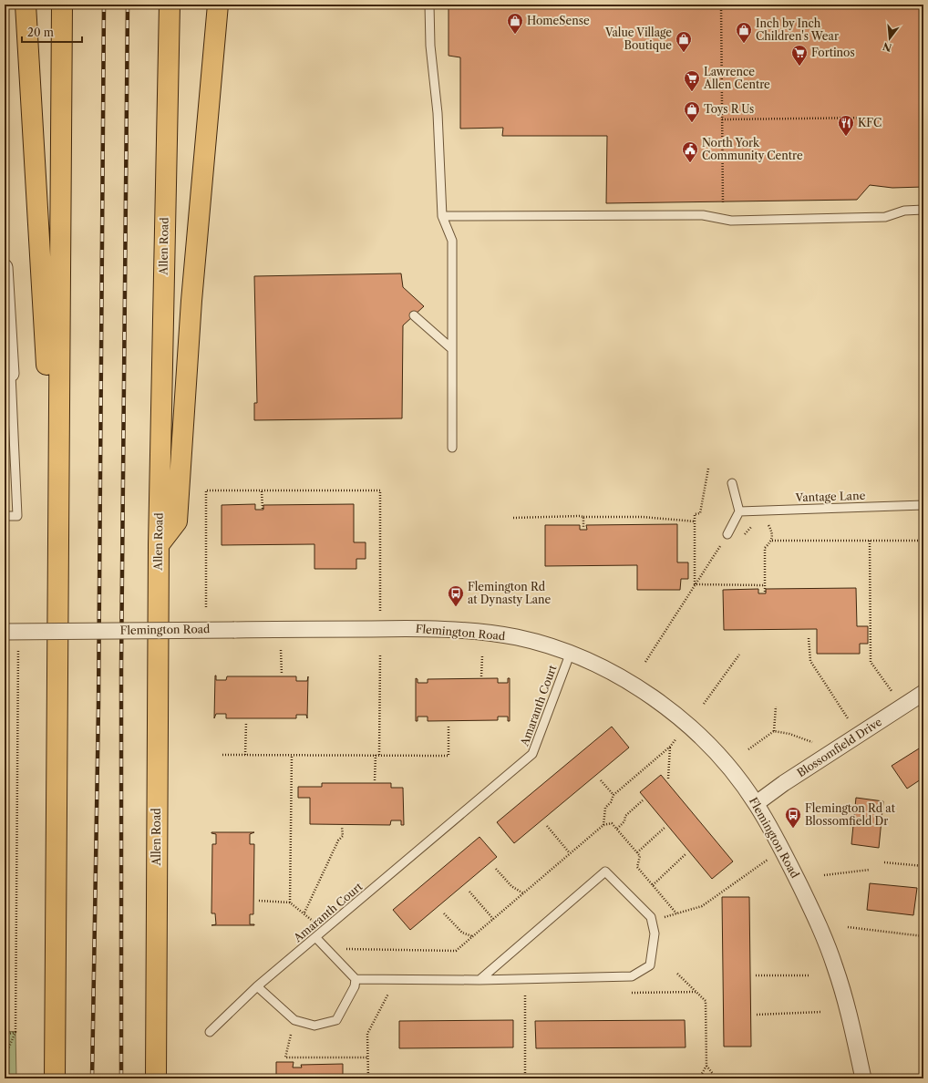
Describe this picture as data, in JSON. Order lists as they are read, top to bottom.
{
  "streets": {
    "highway": ["Allen Road"],
    "street": ["Flemington Road", "Blossomfield Drive"],
    "lane": ["Vantage Lane", "Amaranth Court"]
  },
  "crossings": [
    ["Flemington Road", "Amaranth Court"],
    ["Flemington Road", "Blossomfield Drive"]
  ],
  "places": {
    "shop": [
      "HomeSense",
      "Inch by Inch Children's Wear",
      "Value Village Boutique",
      "Toys R Us"
    ],
    "supermarket": ["Fortinos", "Lawrence Allen Centre"],
    "restaurant": ["KFC"],
    "public building": ["North York Community Centre"],
    "bus stop": ["Flemington Rd at Dynasty Lane", "Flemington Rd at Blossomfield Dr"]
  },
  "scale_bar": "20 m",
  "north": "bottom"
}
